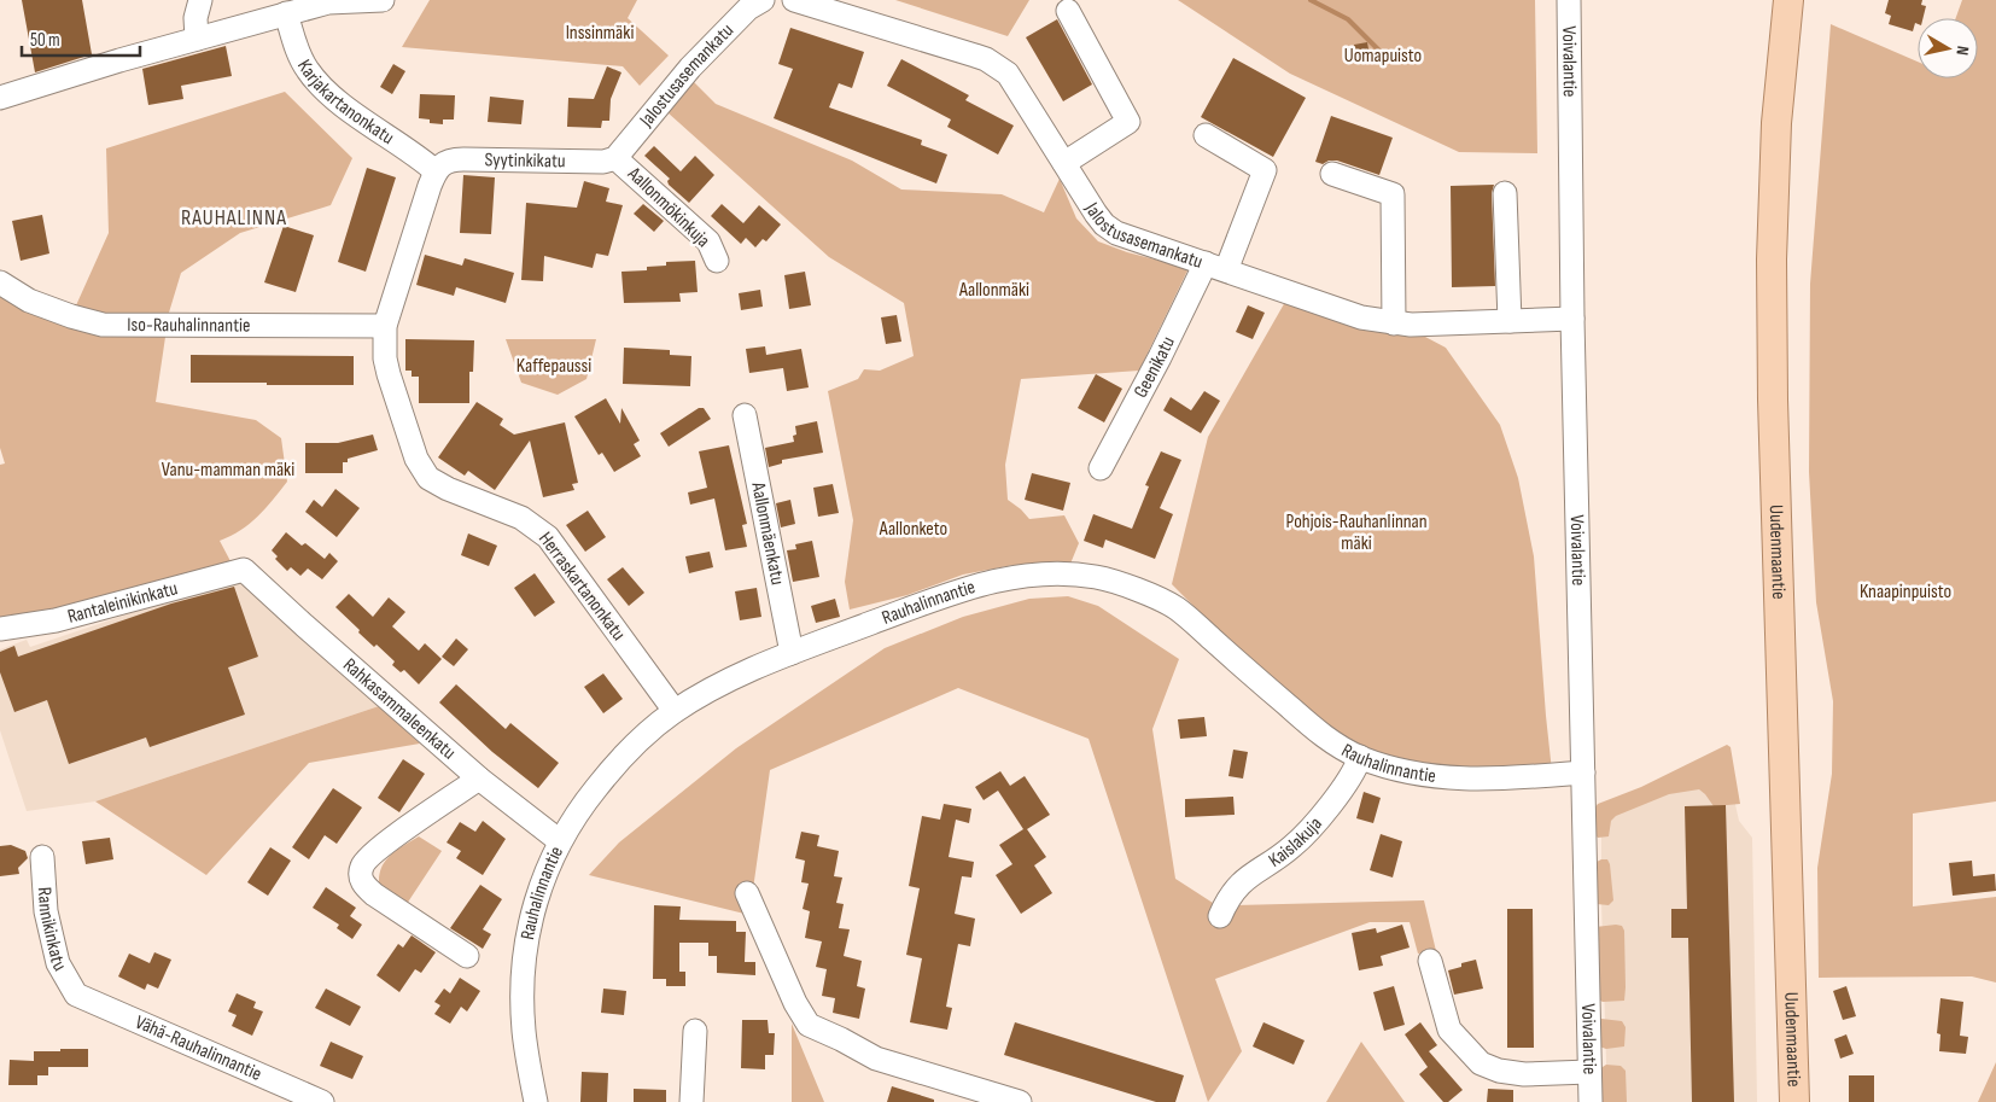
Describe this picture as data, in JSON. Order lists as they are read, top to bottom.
{
  "streets": {
    "main road": ["Uudenmaantie"],
    "street": [
      "Voivalantie",
      "Jalostusasemankatu",
      "Karjakartanonkatu",
      "Syytinkikatu",
      "Aallonmökinkuja",
      "Iso-Rauhalinnantie",
      "Geenikatu",
      "Aallonmäenkatu",
      "Herraskartanonkatu",
      "Rantaleinikinkatu",
      "Rauhalinnantie",
      "Rahkasammaleenkatu",
      "Kaislakuja",
      "Rannikinkatu",
      "Vähä-Rauhalinnantie"
    ]
  },
  "crossings": [
    ["Voivalantie", "Jalostusasemankatu"],
    ["Voivalantie", "Rauhalinnantie"],
    ["Jalostusasemankatu", "Syytinkikatu"],
    ["Jalostusasemankatu", "Aallonmökinkuja"],
    ["Jalostusasemankatu", "Geenikatu"],
    ["Karjakartanonkatu", "Syytinkikatu"],
    ["Karjakartanonkatu", "Herraskartanonkatu"],
    ["Syytinkikatu", "Aallonmökinkuja"],
    ["Syytinkikatu", "Herraskartanonkatu"],
    ["Iso-Rauhalinnantie", "Herraskartanonkatu"],
    ["Aallonmäenkatu", "Rauhalinnantie"],
    ["Herraskartanonkatu", "Rauhalinnantie"],
    ["Rantaleinikinkatu", "Rahkasammaleenkatu"],
    ["Rauhalinnantie", "Rahkasammaleenkatu"],
    ["Rauhalinnantie", "Kaislakuja"],
    ["Rannikinkatu", "Vähä-Rauhalinnantie"]
  ],
  "districts": ["RAUHALINNA"],
  "parks": [
    "Inssinmäki",
    "Uomapuisto",
    "Aallonmäki",
    "Kaffepaussi",
    "Vanu-mamman mäki",
    "Pohjois-Rauhanlinnan mäki",
    "Aallonketo",
    "Knaapinpuisto"
  ],
  "scale_bar": "50 m",
  "north": "right"
}
